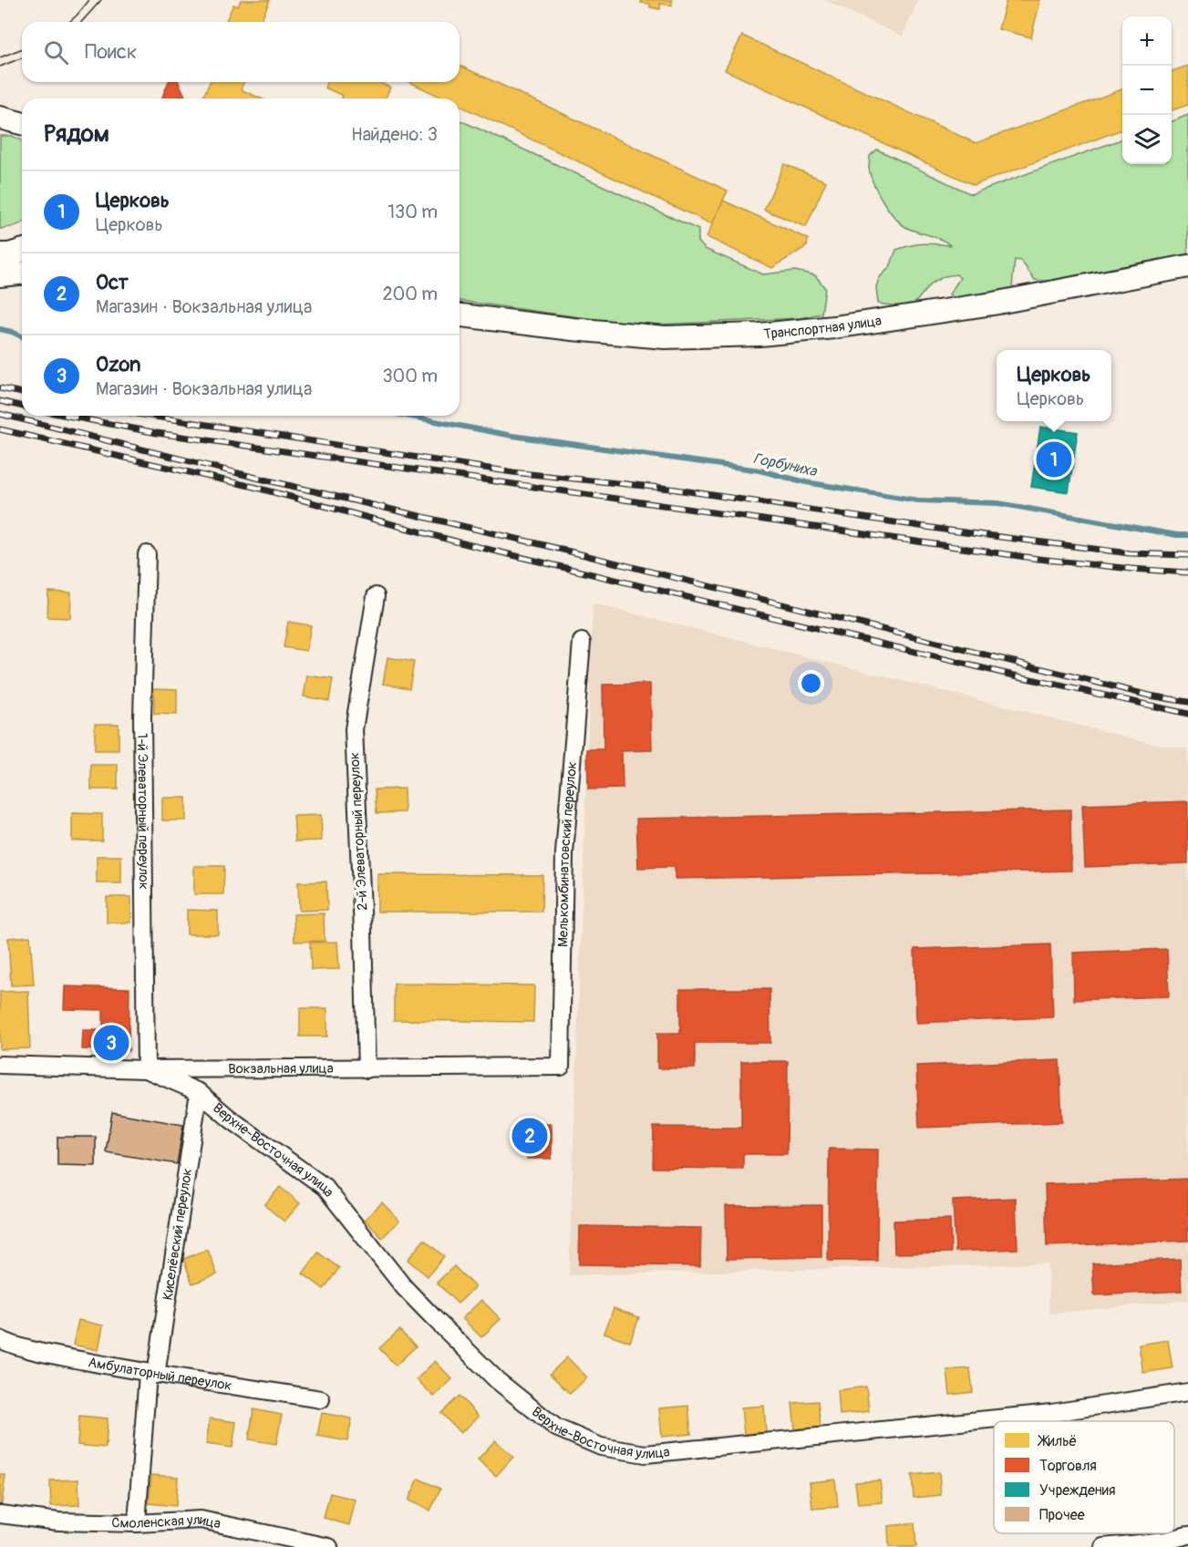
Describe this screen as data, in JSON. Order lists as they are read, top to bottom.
{
  "streets": {
    "main road": ["Транспортная улица"],
    "street": [
      "1-й Элеваторный переулок",
      "2-й Элеваторный переулок",
      "Мелькомбинатовский переулок",
      "Вокзальная улица",
      "Верхне-Восточная улица",
      "Киселёвский переулок",
      "Амбулаторный переулок",
      "Смоленская улица"
    ]
  },
  "crossings": [
    ["1-й Элеваторный переулок", "Вокзальная улица"],
    ["1-й Элеваторный переулок", "Верхне-Восточная улица"],
    ["2-й Элеваторный переулок", "Вокзальная улица"],
    ["Мелькомбинатовский переулок", "Вокзальная улица"],
    ["Вокзальная улица", "Верхне-Восточная улица"],
    ["Верхне-Восточная улица", "Киселёвский переулок"],
    ["Киселёвский переулок", "Амбулаторный переулок"],
    ["Киселёвский переулок", "Смоленская улица"]
  ],
  "water": ["Горбуниха"],
  "legend": [
    "Жильё",
    "Торговля",
    "Учреждения",
    "Прочее"
  ],
  "page": {
    "map_buttons": ["+", "−"],
    "search": "Поиск",
    "heading": ["Рядом", "Найдено: 3"],
    "list": [
      {
        "mark": "1",
        "name": "Церковь",
        "note": "Церковь",
        "value": "130 m"
      },
      {
        "mark": "2",
        "name": "Ост",
        "note": "Магазин · Вокзальная улица",
        "value": "200 m"
      },
      {
        "mark": "3",
        "name": "Ozon",
        "note": "Магазин · Вокзальная улица",
        "value": "300 m"
      }
    ],
    "popup": ["Церковь", "Церковь"],
    "pins": ["1", "3", "2"]
  }
}
